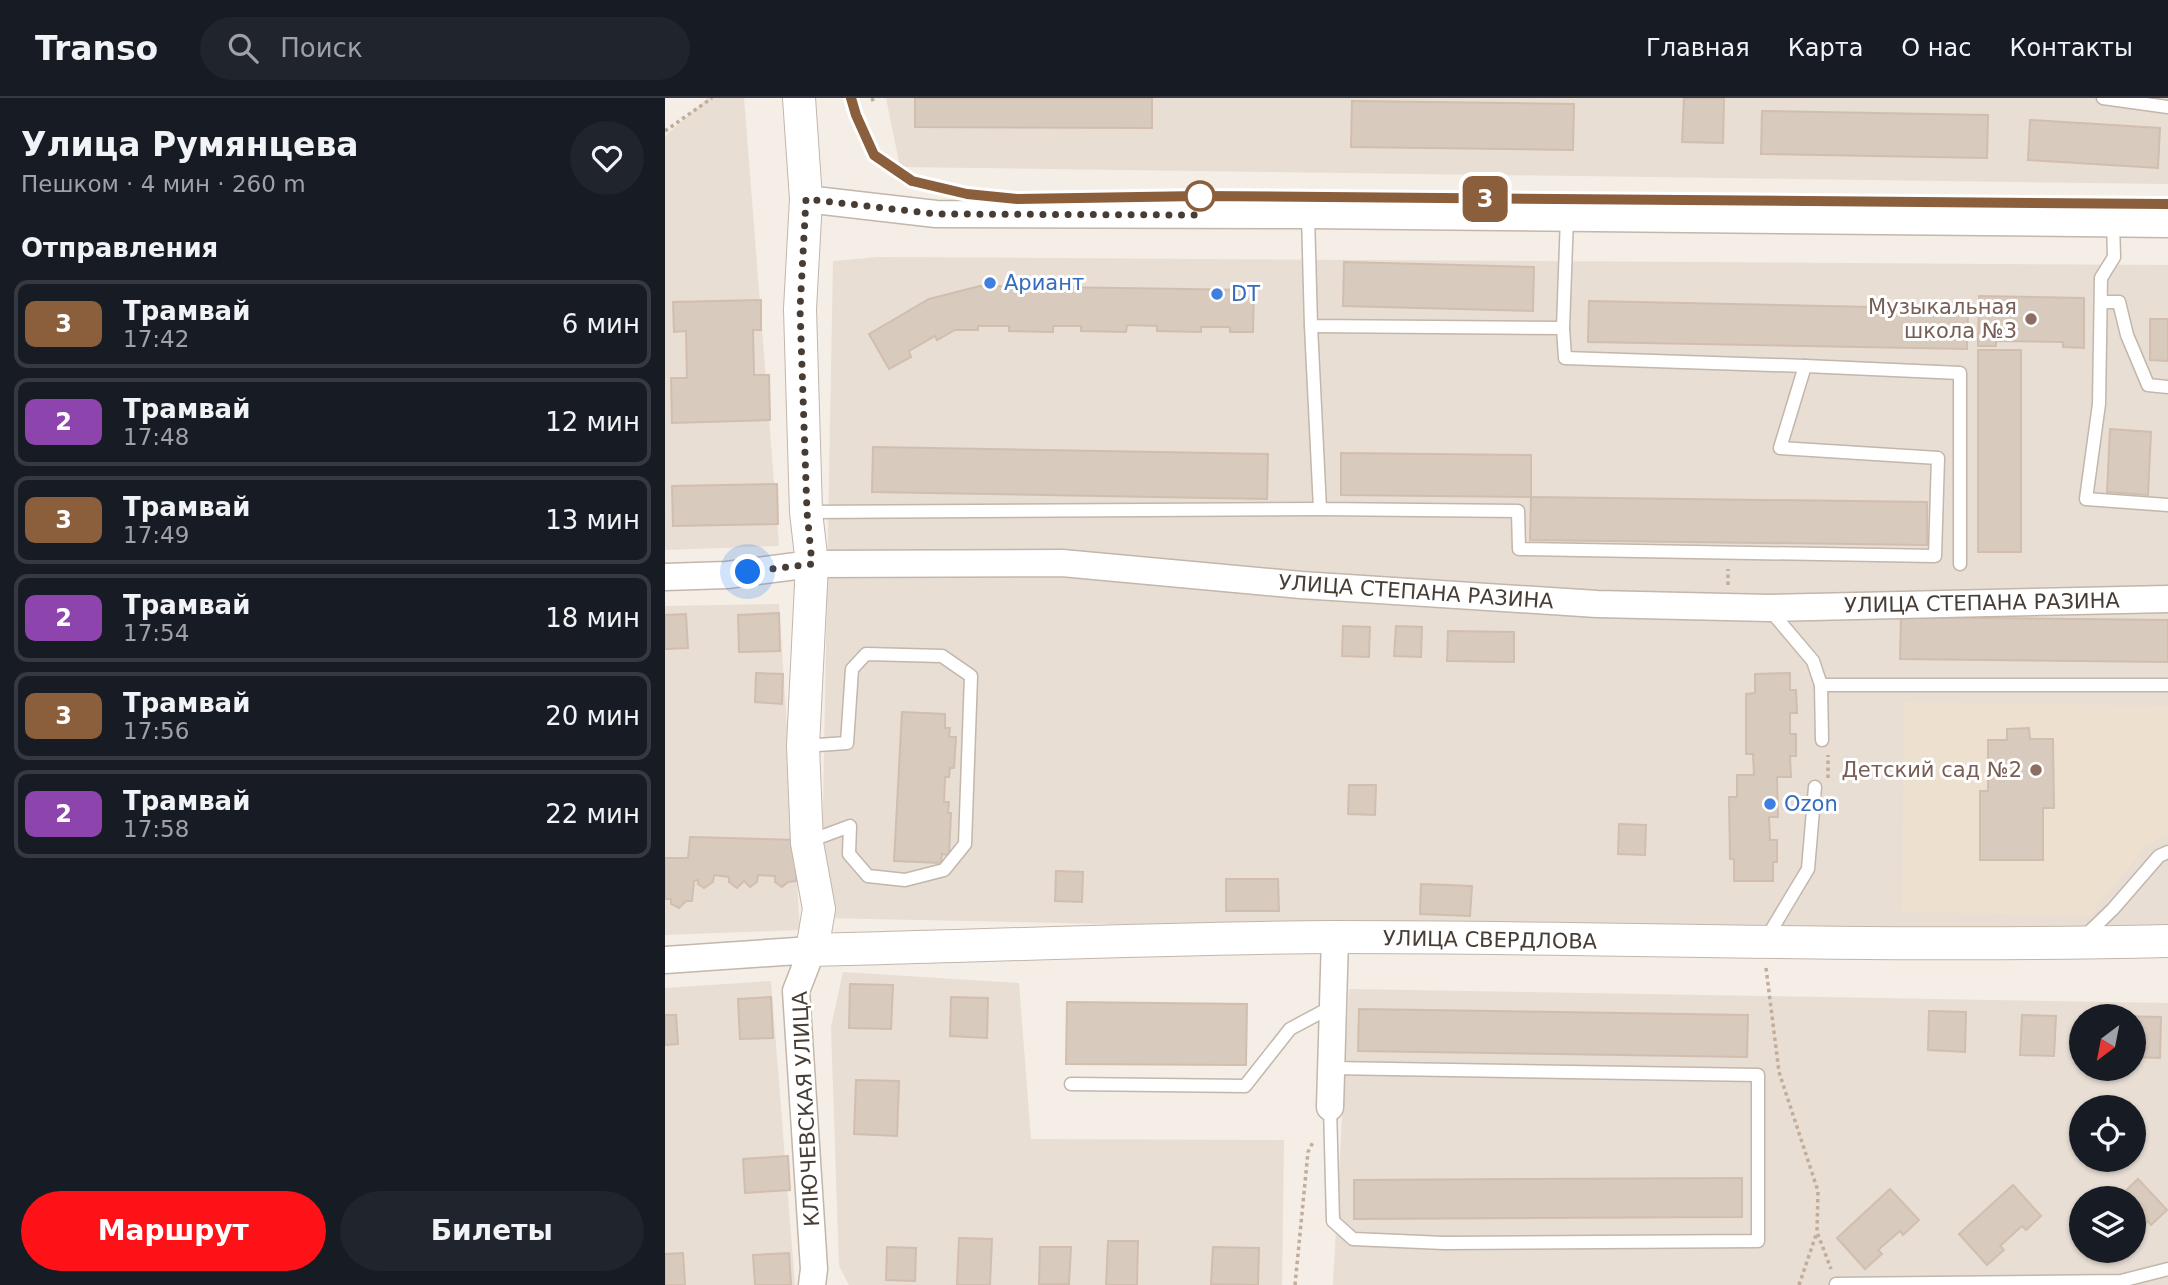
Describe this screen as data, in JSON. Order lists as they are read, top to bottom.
{
  "streets": {
    "street": ["УЛИЦА СТЕПАНА РАЗИНА", "УЛИЦА СВЕРДЛОВА", "КЛЮЧЕВСКАЯ УЛИЦА"]
  },
  "crossings": [
    ["УЛИЦА СТЕПАНА РАЗИНА", "КЛЮЧЕВСКАЯ УЛИЦА"],
    ["УЛИЦА СВЕРДЛОВА", "КЛЮЧЕВСКАЯ УЛИЦА"]
  ],
  "places": [
    "Ариант",
    "DT",
    "Музыкальная школа №3",
    "Детский сад №2",
    "Ozon"
  ],
  "lines": ["tram line 3"],
  "north": "bottom left",
  "page": {
    "header": "Transo",
    "search": "Поиск",
    "nav": [
      "Главная",
      "Карта",
      "О нас",
      "Контакты"
    ],
    "heading": [
      ["Улица Румянцева", "Пешком · 4 мин · 260 m"],
      "Отправления"
    ],
    "on_map": "3",
    "list": [
      {
        "mark": "3",
        "name": "Трамвай",
        "note": "17:42",
        "value": "6 мин"
      },
      {
        "mark": "2",
        "name": "Трамвай",
        "note": "17:48",
        "value": "12 мин"
      },
      {
        "mark": "3",
        "name": "Трамвай",
        "note": "17:49",
        "value": "13 мин"
      },
      {
        "mark": "2",
        "name": "Трамвай",
        "note": "17:54",
        "value": "18 мин"
      },
      {
        "mark": "3",
        "name": "Трамвай",
        "note": "17:56",
        "value": "20 мин"
      },
      {
        "mark": "2",
        "name": "Трамвай",
        "note": "17:58",
        "value": "22 мин"
      }
    ],
    "buttons": ["Маршрут", "Билеты"]
  }
}
